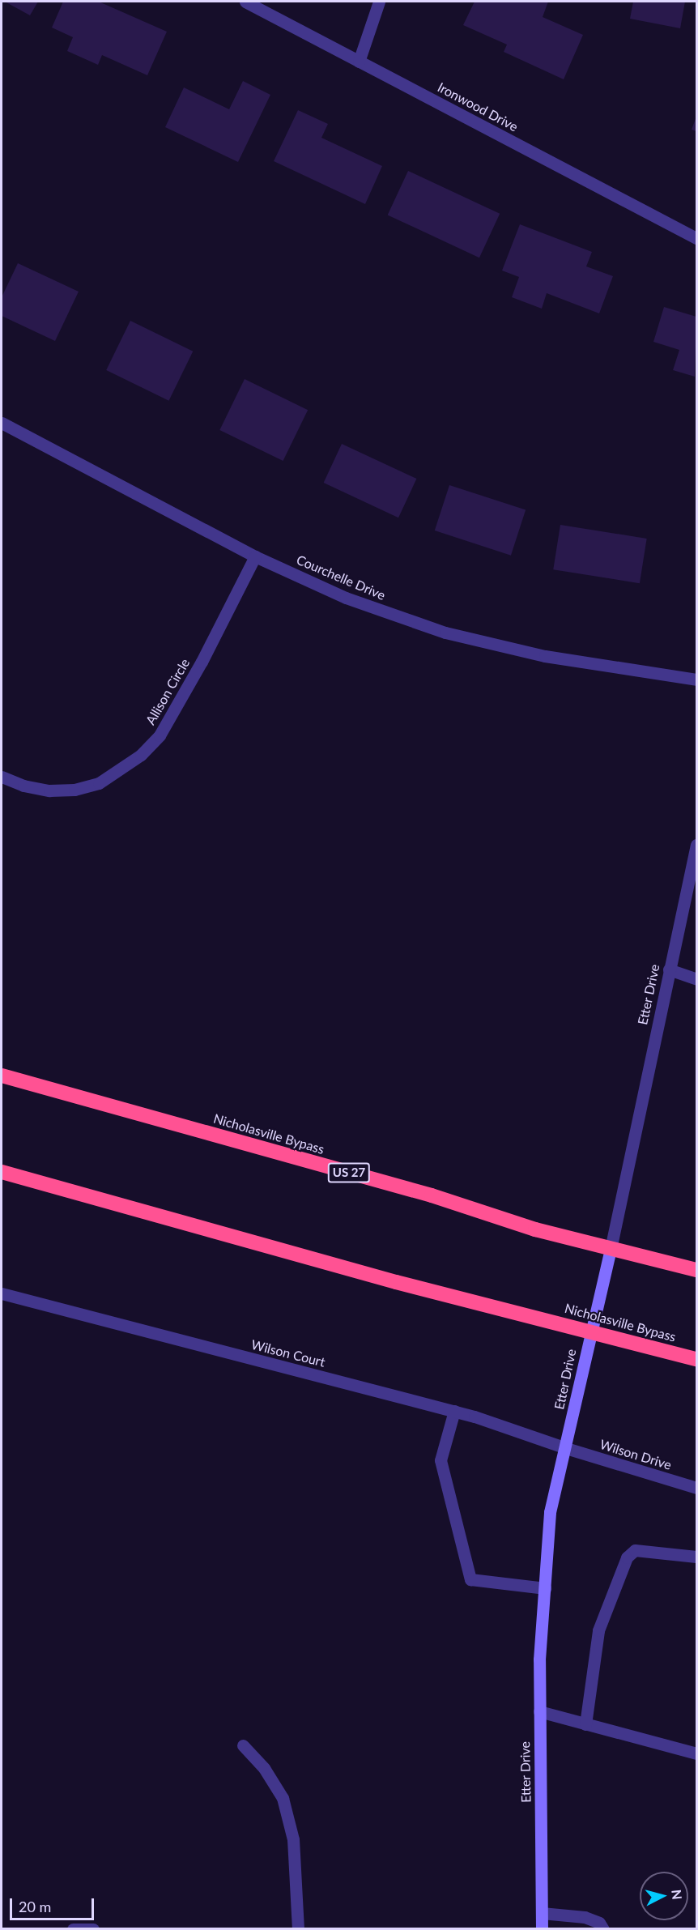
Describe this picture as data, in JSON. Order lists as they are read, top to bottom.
{
  "streets": {
    "highway": ["Nicholasville Bypass", "US 27"],
    "street": [
      "Ironwood Drive",
      "Courchelle Drive",
      "Allison Circle",
      "Etter Drive",
      "Wilson Court",
      "Wilson Drive"
    ]
  },
  "crossings": [
    ["Courchelle Drive", "Allison Circle"],
    ["Etter Drive", "Nicholasville Bypass"],
    ["Etter Drive", "Wilson Court"],
    ["Etter Drive", "Wilson Drive"],
    ["Wilson Court", "Wilson Drive"]
  ],
  "scale_bar": "20 m",
  "north": "right"
}
